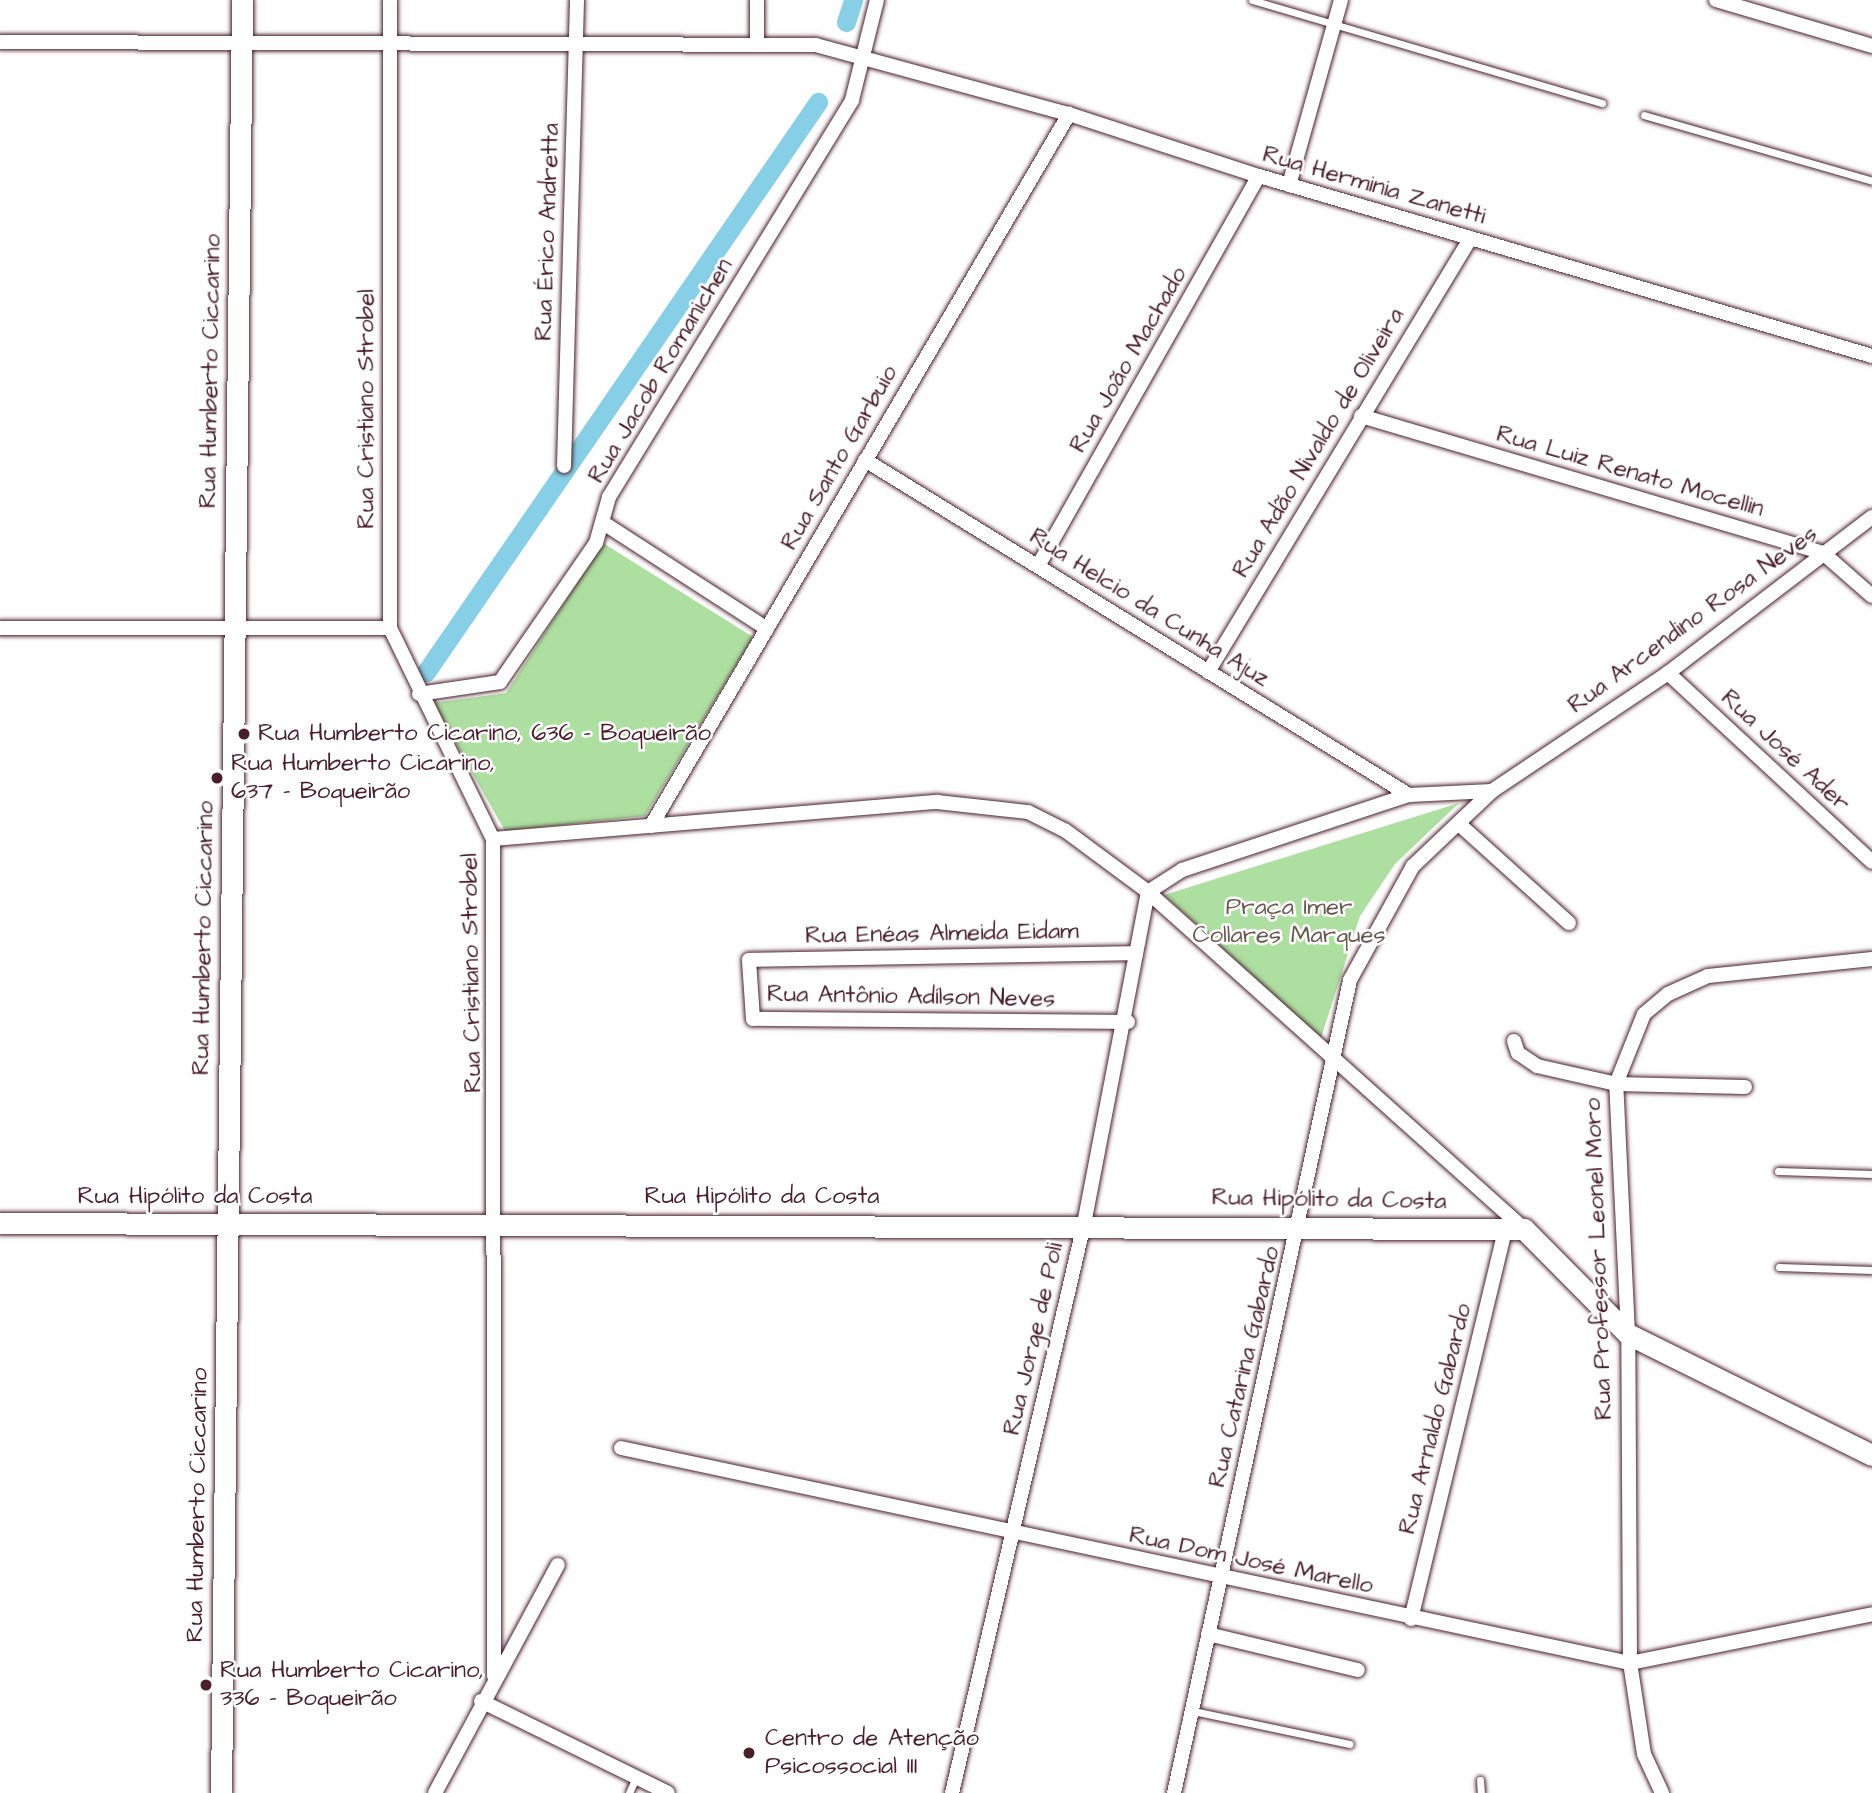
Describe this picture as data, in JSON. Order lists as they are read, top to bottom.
{
  "streets": {
    "street": [
      "Rua Herminia Zanetti",
      "Rua Érico Andretta",
      "Rua João Machado",
      "Rua Humberto Ciccarino",
      "Rua Jacob Romanichen",
      "Rua Cristiano Strobel",
      "Rua Adão Nivaldo de Oliveira",
      "Rua Santo Garbuio",
      "Rua Luiz Renato Mocellin",
      "Rua Helcio da Cunha Ajuz",
      "Rua Arcendino Rosa Neves",
      "Rua José Ader",
      "Rua Enéas Almeida Eidam",
      "Rua Antônio Adílson Neves",
      "Rua Hipólito da Costa",
      "Rua Professor Leonel Moro",
      "Rua Jorge de Poli",
      "Rua Catarina Gabardo",
      "Rua Arnaldo Gabardo",
      "Rua Dom José Marello"
    ]
  },
  "crossings": [
    ["Rua Herminia Zanetti", "Rua Érico Andretta"],
    ["Rua Herminia Zanetti", "Rua João Machado"],
    ["Rua Herminia Zanetti", "Rua Humberto Ciccarino"],
    ["Rua Herminia Zanetti", "Rua Jacob Romanichen"],
    ["Rua Herminia Zanetti", "Rua Cristiano Strobel"],
    ["Rua Herminia Zanetti", "Rua Adão Nivaldo de Oliveira"],
    ["Rua Herminia Zanetti", "Rua Santo Garbuio"],
    ["Rua João Machado", "Rua Helcio da Cunha Ajuz"],
    ["Rua Humberto Ciccarino", "Rua Hipólito da Costa"],
    ["Rua Jacob Romanichen", "Rua Cristiano Strobel"],
    ["Rua Cristiano Strobel", "Rua Hipólito da Costa"],
    ["Rua Adão Nivaldo de Oliveira", "Rua Luiz Renato Mocellin"],
    ["Rua Adão Nivaldo de Oliveira", "Rua Helcio da Cunha Ajuz"],
    ["Rua Santo Garbuio", "Rua Helcio da Cunha Ajuz"],
    ["Rua Luiz Renato Mocellin", "Rua Arcendino Rosa Neves"],
    ["Rua Arcendino Rosa Neves", "Rua José Ader"],
    ["Rua Arcendino Rosa Neves", "Rua Catarina Gabardo"],
    ["Rua Enéas Almeida Eidam", "Rua Antônio Adílson Neves"],
    ["Rua Enéas Almeida Eidam", "Rua Jorge de Poli"],
    ["Rua Antônio Adílson Neves", "Rua Jorge de Poli"],
    ["Rua Hipólito da Costa", "Rua Jorge de Poli"],
    ["Rua Hipólito da Costa", "Rua Catarina Gabardo"],
    ["Rua Hipólito da Costa", "Rua Arnaldo Gabardo"],
    ["Rua Professor Leonel Moro", "Rua Dom José Marello"],
    ["Rua Jorge de Poli", "Rua Dom José Marello"],
    ["Rua Catarina Gabardo", "Rua Dom José Marello"],
    ["Rua Arnaldo Gabardo", "Rua Dom José Marello"]
  ],
  "parks": ["Praça Imer Collares Marques"],
  "places": [
    "Rua Humberto Cicarino, 636 - Boqueirão",
    "Rua Humberto Cicarino, 637 - Boqueirão",
    "Rua Humberto Cicarino, 336 - Boqueirão",
    "Centro de Atenção Psicossocial III"
  ]
}
